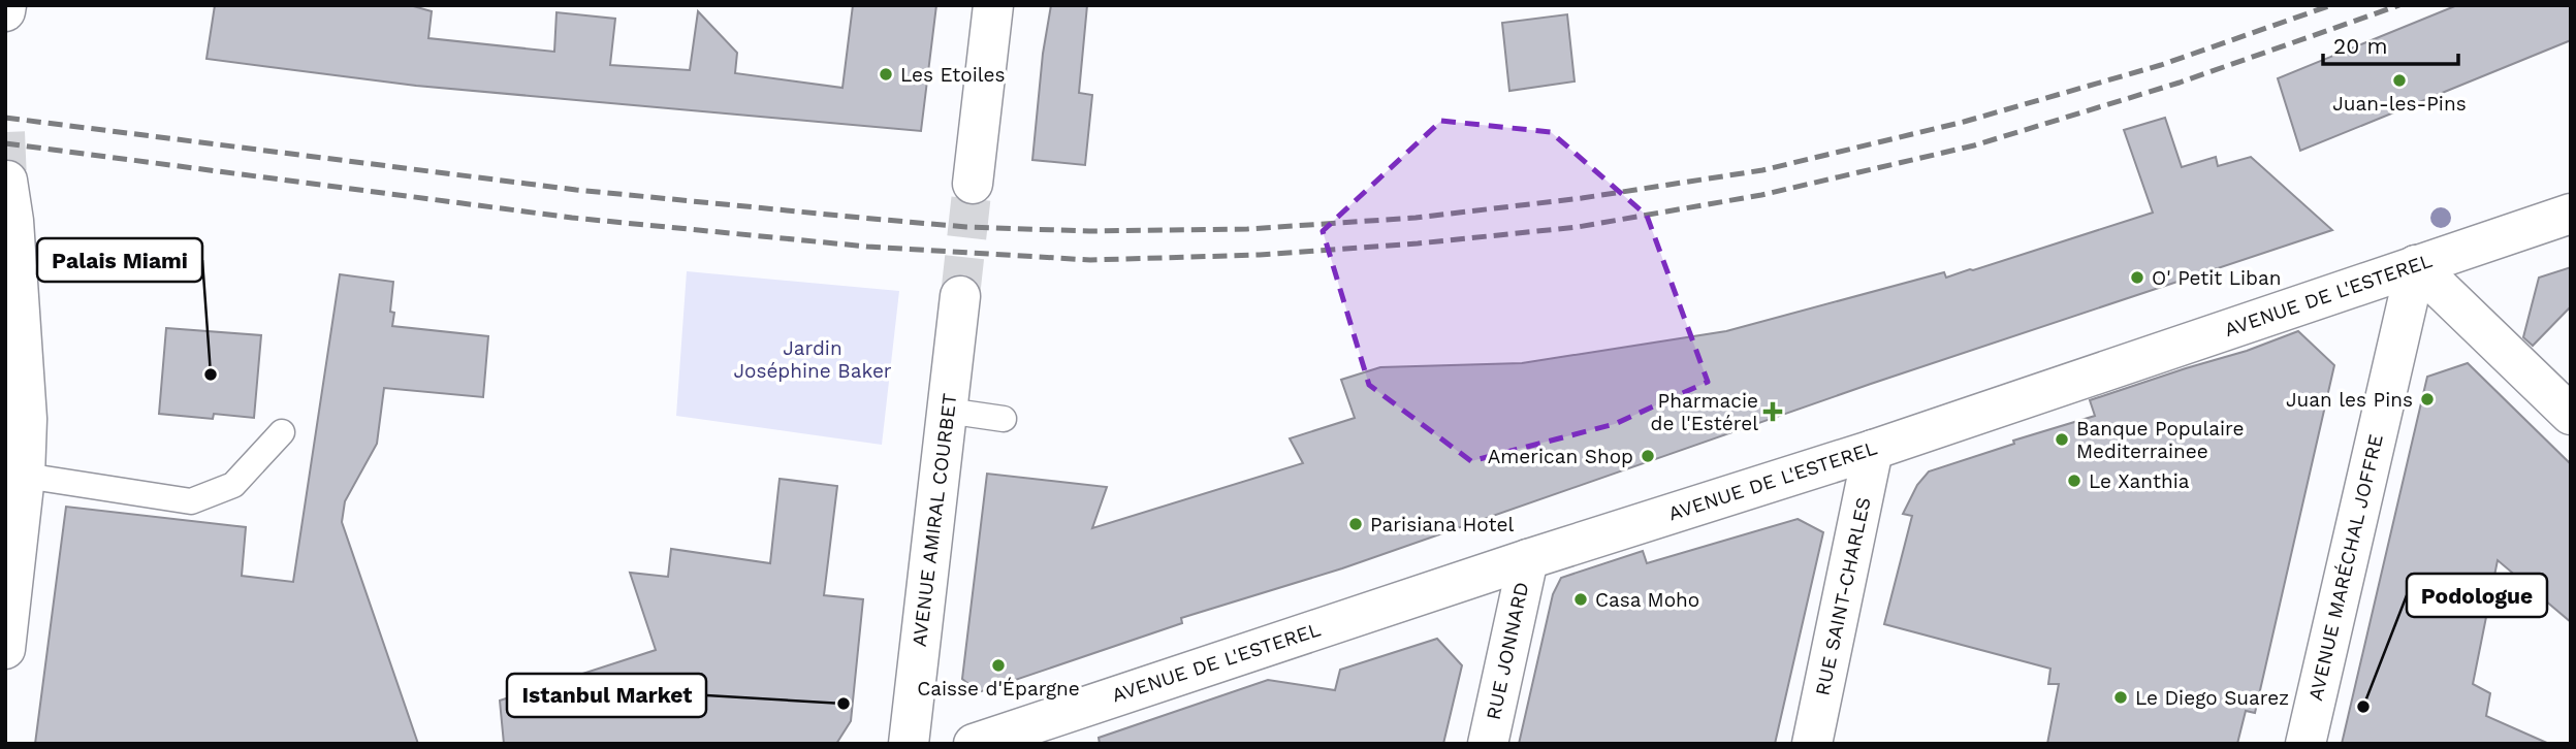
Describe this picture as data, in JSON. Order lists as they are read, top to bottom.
{
  "streets": {
    "street": [
      "AVENUE DE L'ESTEREL",
      "AVENUE AMIRAL COURBET",
      "AVENUE MARÉCHAL JOFFRE",
      "RUE SAINT-CHARLES",
      "RUE JONNARD"
    ]
  },
  "crossings": [
    ["AVENUE DE L'ESTEREL", "AVENUE MARÉCHAL JOFFRE"],
    ["AVENUE DE L'ESTEREL", "RUE SAINT-CHARLES"],
    ["AVENUE DE L'ESTEREL", "RUE JONNARD"]
  ],
  "parks": ["Jardin Joséphine Baker"],
  "places": {
    "other": [
      "Les Etoiles",
      "Juan-les-Pins",
      "O' Petit Liban",
      "Palais Miami",
      "Juan les Pins",
      "Banque Populaire Mediterrainee",
      "American Shop",
      "Le Xanthia",
      "Parisiana Hotel",
      "Casa Moho",
      "Caisse d'Épargne",
      "Le Diego Suarez",
      "Istanbul Market",
      "Podologue"
    ],
    "health": ["Pharmacie de l'Estérel"]
  },
  "scale_bar": "20 m"
}
